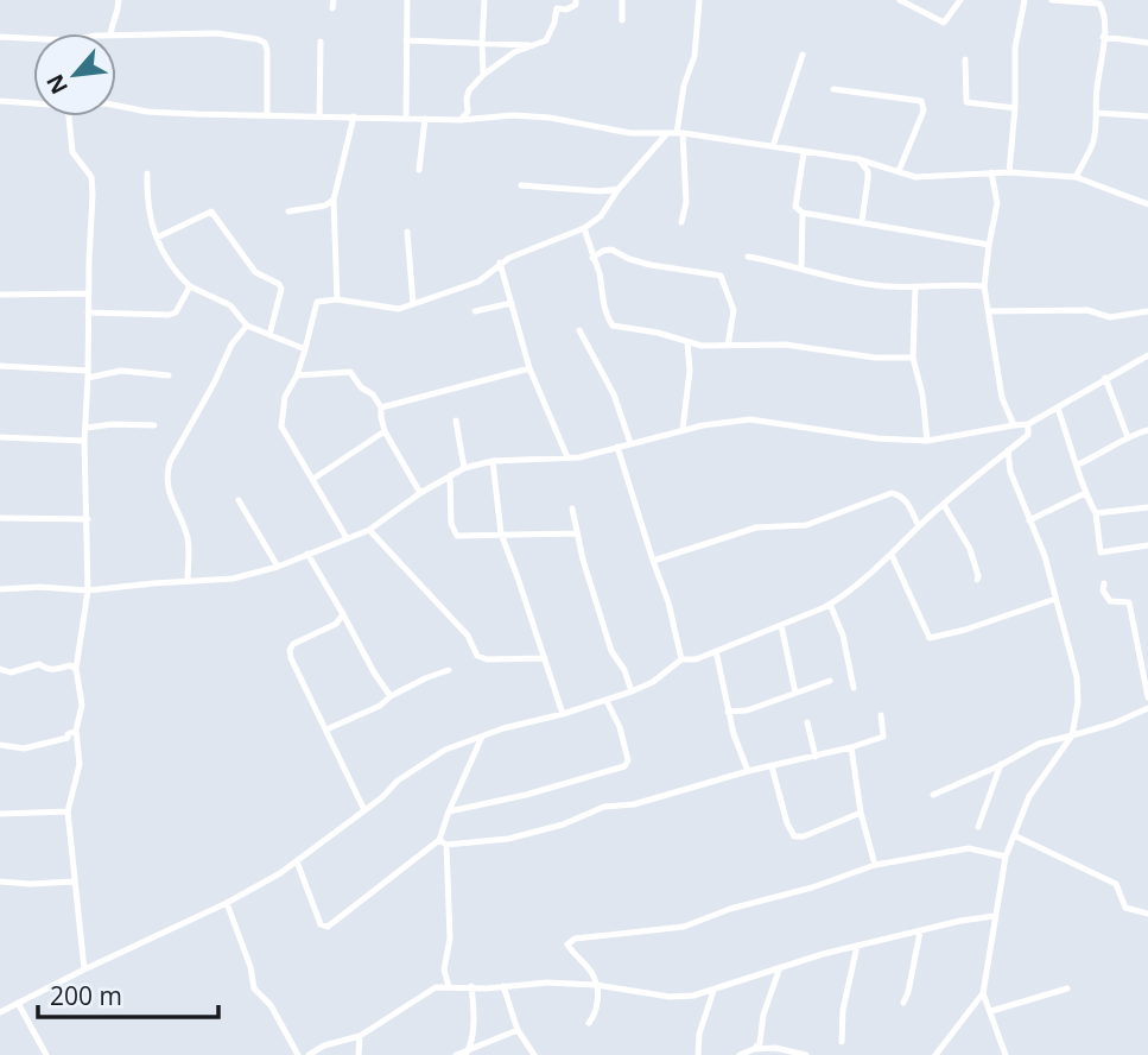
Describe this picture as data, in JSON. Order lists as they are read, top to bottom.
{
  "scale_bar": "200 m",
  "north": "bottom left"
}
